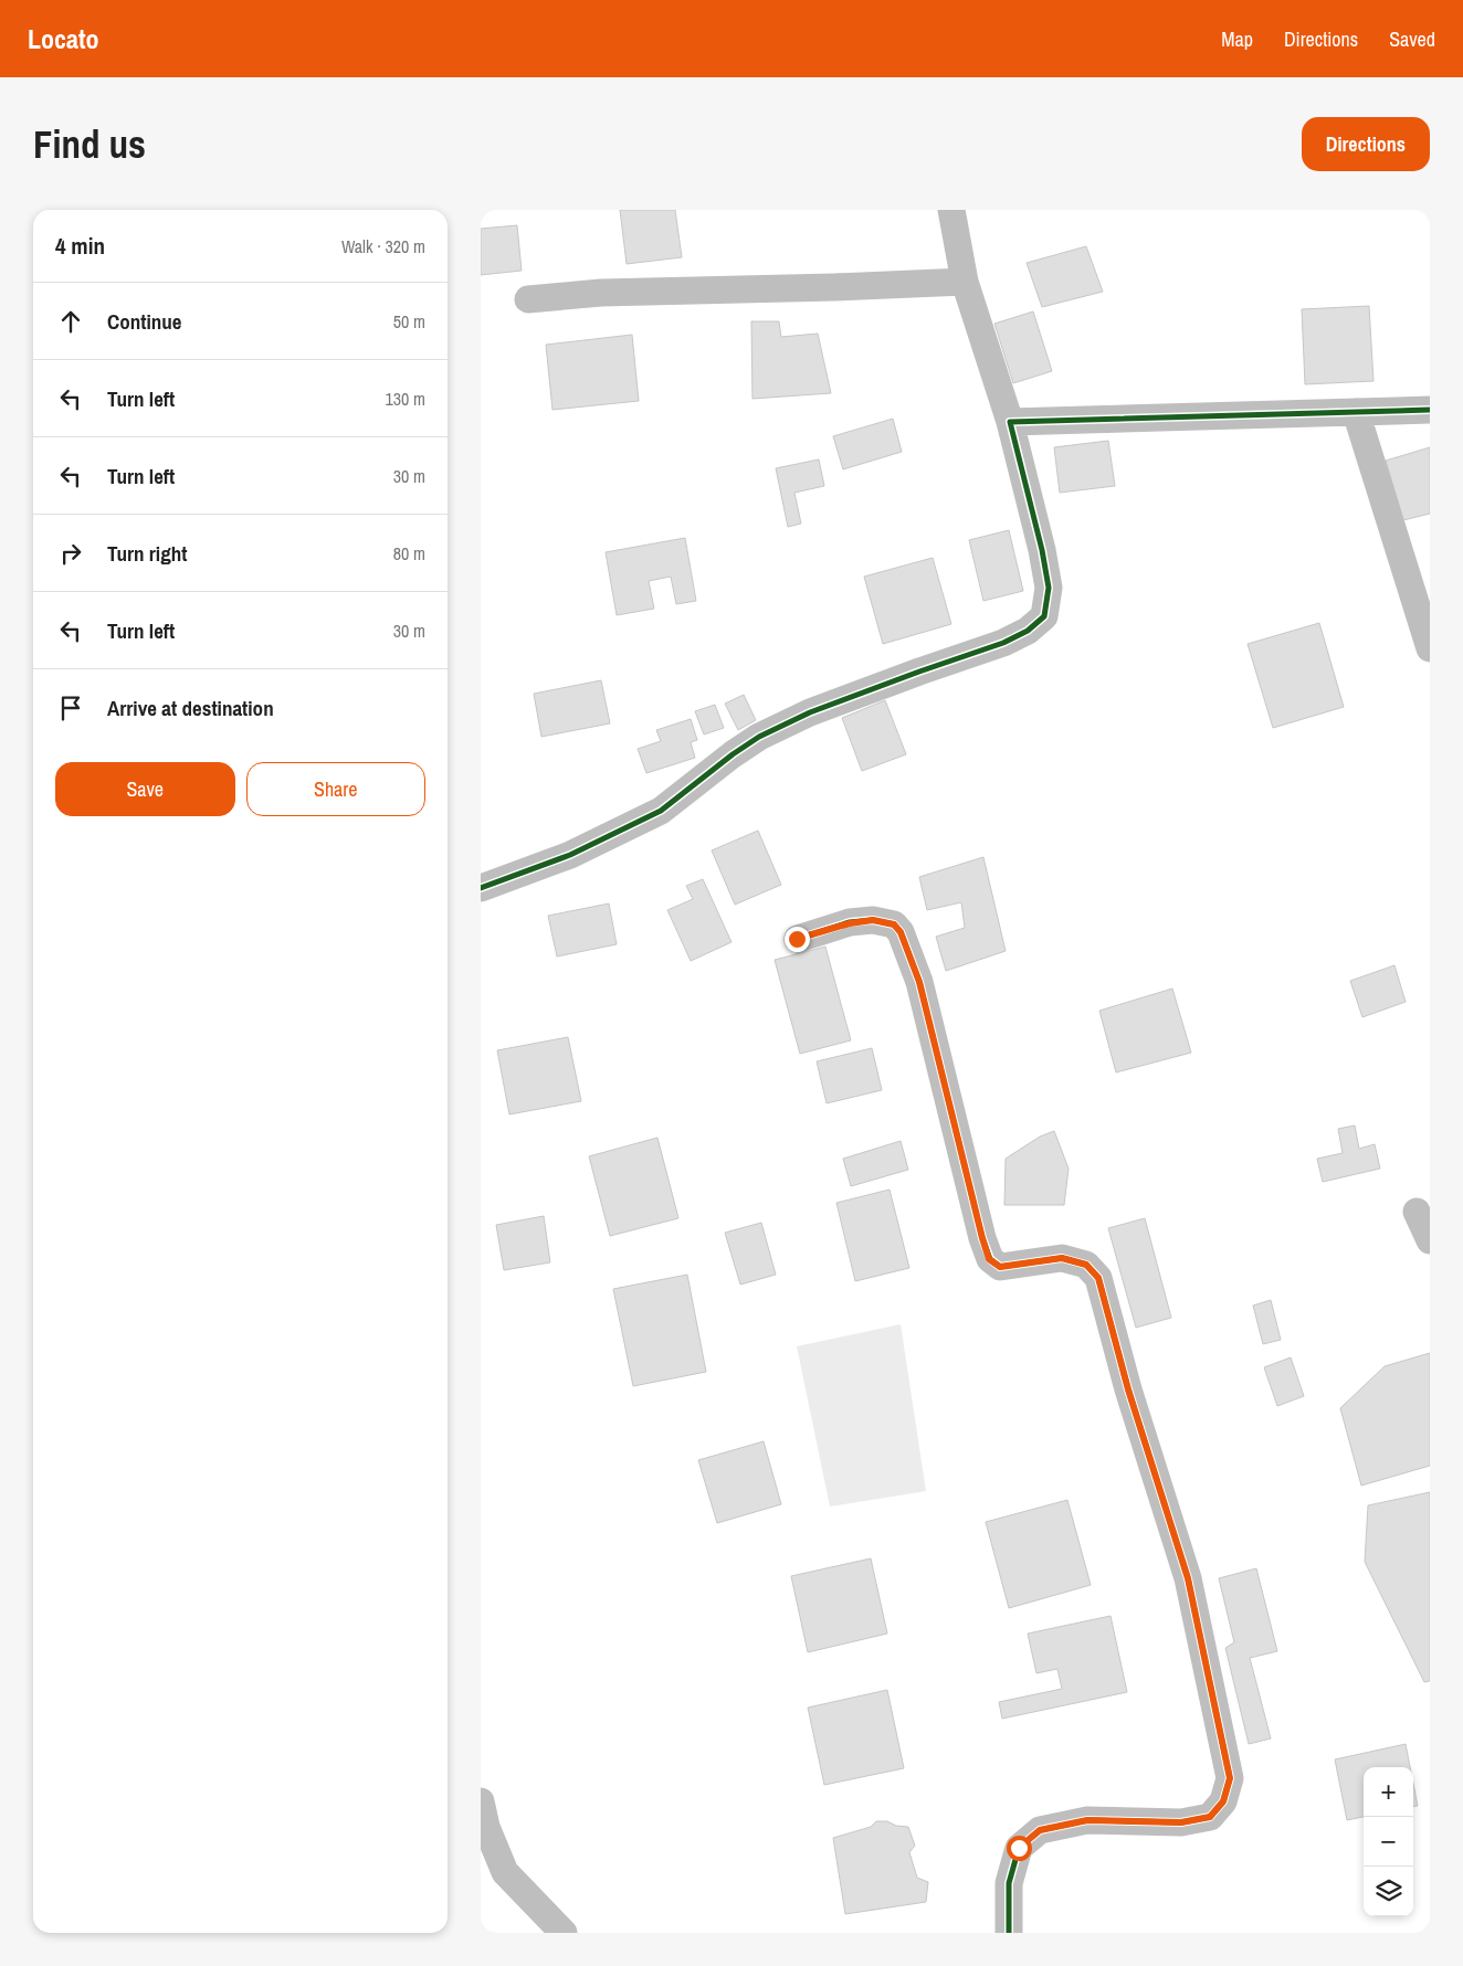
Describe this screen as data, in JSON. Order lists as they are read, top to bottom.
{
  "page": {
    "header": "Locato",
    "nav": ["Map", "Directions", "Saved"],
    "buttons": [
      "Directions",
      ["Save", "Share"]
    ],
    "title": "Find us",
    "heading": ["4 min", "Walk · 320 m"],
    "list": [
      ["Continue", "50 m"],
      ["Turn left", "130 m"],
      ["Turn left", "30 m"],
      ["Turn right", "80 m"],
      ["Turn left", "30 m"],
      "Arrive at destination"
    ],
    "map_buttons": ["+", "−"]
  }
}
